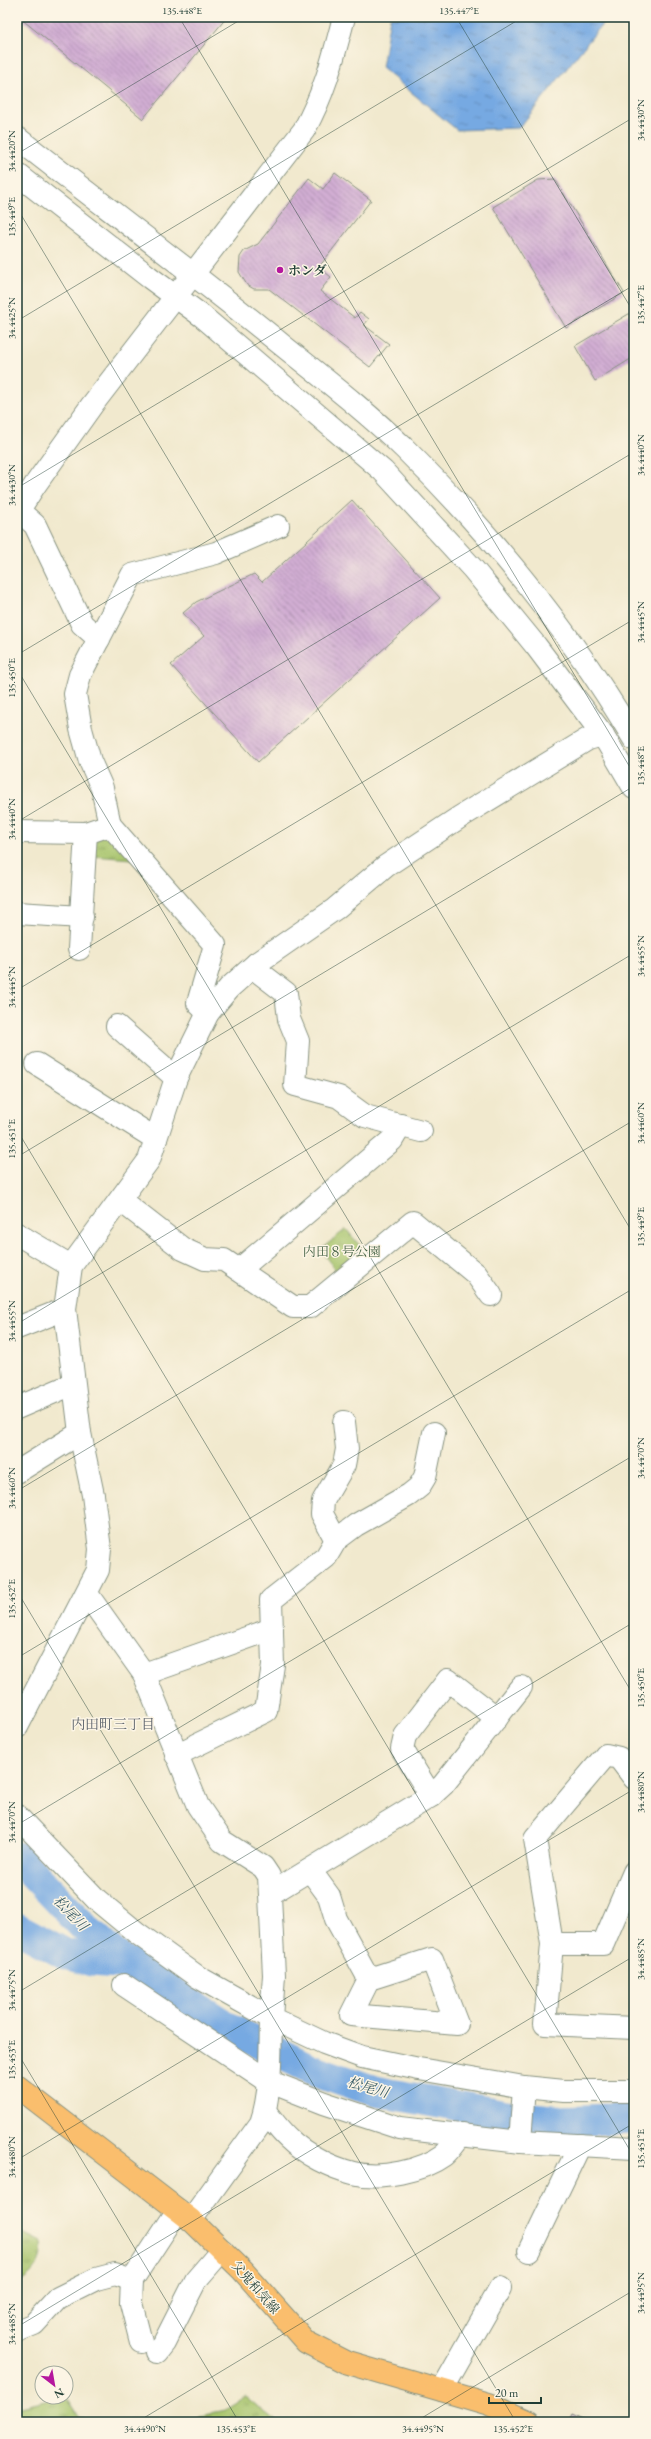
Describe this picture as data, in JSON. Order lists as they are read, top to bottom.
{
  "streets": {
    "main road": ["父鬼和気線"]
  },
  "districts": ["内田町三丁目"],
  "water": ["松尾川"],
  "parks": ["内田８号公園"],
  "places": ["ホンダ"],
  "scale_bar": "20 m",
  "north": "bottom right",
  "coordinates": [
    "135.448°E",
    "135.447°E",
    "34.4430°N",
    "34.4420°N",
    "135.449°E",
    "34.4425°N",
    "34.4440°N",
    "34.4445°N",
    "135.450°E",
    "34.4455°N",
    "34.4460°N",
    "135.451°E",
    "34.4470°N",
    "135.452°E",
    "34.4480°N",
    "34.4485°N",
    "34.4475°N",
    "135.453°E",
    "34.4495°N",
    "34.4490°N"
  ]
}
